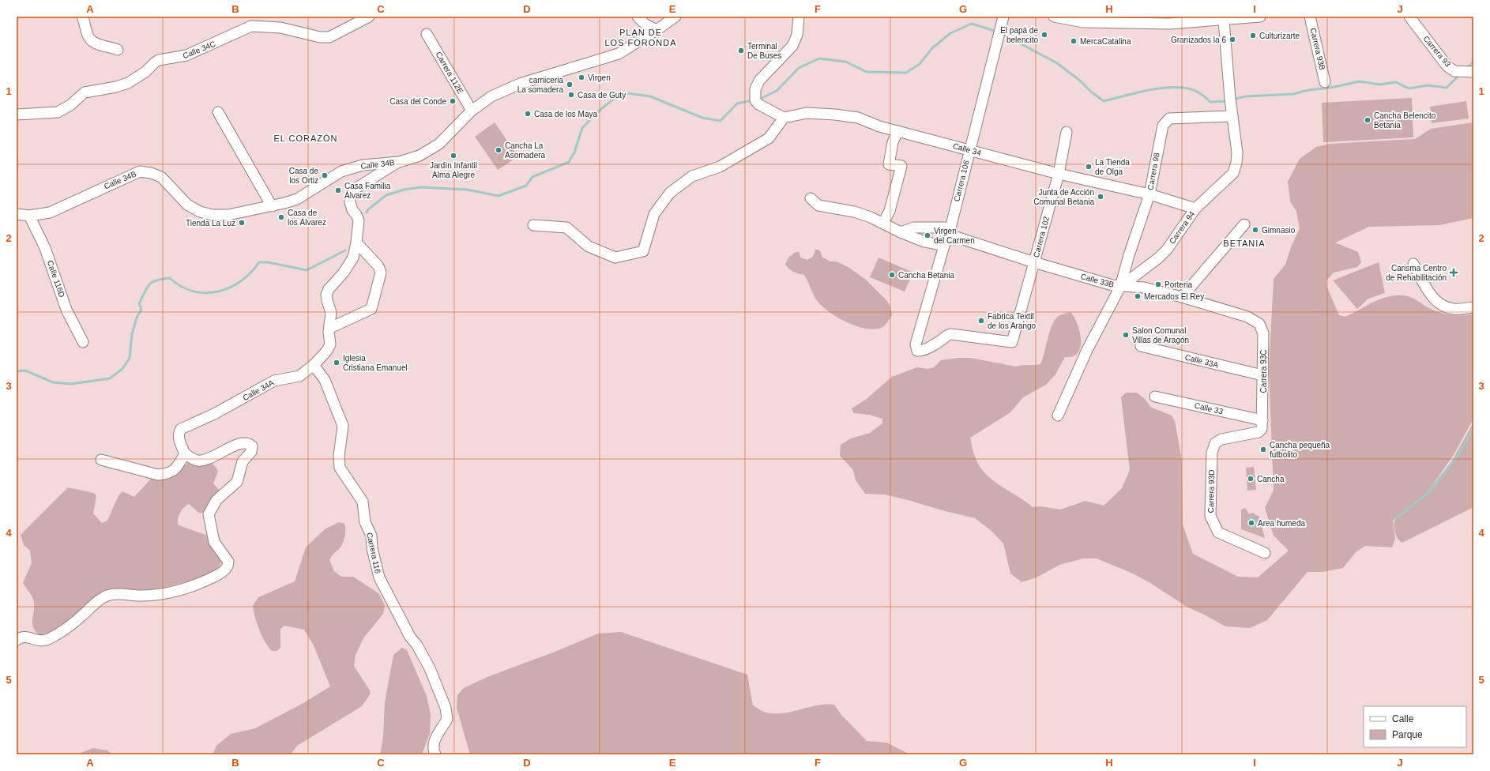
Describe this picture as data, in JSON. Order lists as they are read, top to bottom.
{
  "streets": {
    "street": [
      "Carrera 93B",
      "Calle 34C",
      "Carrera 93",
      "Carrera 112E",
      "Calle 34",
      "Calle 34B",
      "Carrera 98",
      "Carrera 106",
      "Carrera 94",
      "Carrera 102",
      "Calle 116D",
      "Calle 33B",
      "Calle 33A",
      "Carrera 93C",
      "Calle 34A",
      "Calle 33",
      "Carrera 93D",
      "Carrera 116"
    ]
  },
  "crossings": [
    ["Carrera 112E", "Calle 34B"],
    ["Calle 34", "Carrera 98"],
    ["Calle 34", "Carrera 106"],
    ["Calle 34", "Carrera 94"],
    ["Calle 34", "Carrera 102"],
    ["Calle 34B", "Calle 116D"],
    ["Carrera 98", "Carrera 94"],
    ["Carrera 98", "Calle 33B"],
    ["Carrera 106", "Carrera 102"],
    ["Carrera 106", "Calle 33B"],
    ["Carrera 94", "Calle 33B"],
    ["Carrera 102", "Calle 33B"],
    ["Calle 33B", "Carrera 93C"],
    ["Calle 33A", "Carrera 93C"],
    ["Carrera 93C", "Calle 33"],
    ["Carrera 93C", "Carrera 93D"],
    ["Calle 34A", "Carrera 116"]
  ],
  "districts": ["PLAN DE LOS FORONDA", "EL CORAZÓN", "BETANIA"],
  "places": {
    "other": [
      "El papá de belencito",
      "Culturizarte",
      "Granizados la 6",
      "MercaCatalina",
      "Terminal De Buses",
      "Virgen",
      "carniceria La somadera",
      "Casa de Guty",
      "Casa del Conde",
      "Casa de los Maya",
      "Cancha Belencito Betania",
      "Cancha La Asomadera",
      "Jardìn Infantil Alma Alegre",
      "La Tienda de Olga",
      "Casa de los Ortiz",
      "Casa Familia Álvarez",
      "Junta de Acción Comunal Betania",
      "Casa de los Álvarez",
      "Tienda La Luz",
      "Gimnasio",
      "Virgen del Carmen",
      "Cancha Betania",
      "Porteria",
      "Mercados El Rey",
      "Fabrica Textil de los Arango",
      "Salon Comunal Villas de Aragón",
      "Iglesia Cristiana Emanuel",
      "Cancha pequeña futbolito",
      "Cancha",
      "Area humeda"
    ],
    "health": ["Carisma Centro de Rehabilitación"]
  },
  "legend": ["Calle", "Parque"],
  "grid": {
    "columns": [
      "A",
      "B",
      "C",
      "D",
      "E",
      "F",
      "G",
      "H",
      "I",
      "J"
    ],
    "rows": [
      "1",
      "2",
      "3",
      "4",
      "5"
    ]
  }
}
